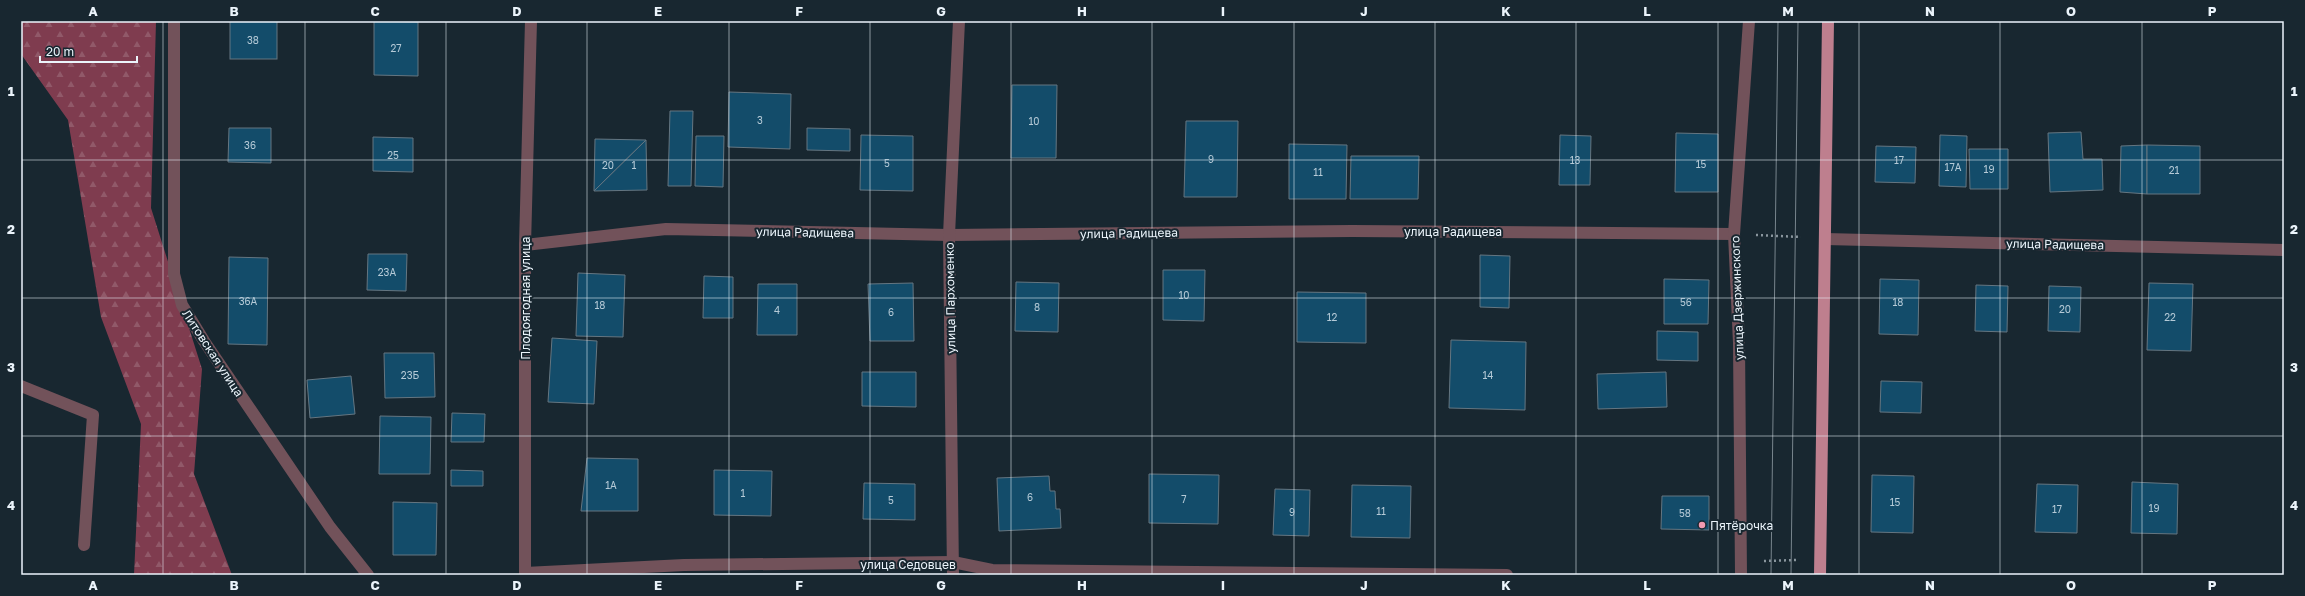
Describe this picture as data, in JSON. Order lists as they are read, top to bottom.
{
  "streets": {
    "street": [
      "улица Радищева",
      "Плодоягодная улица",
      "улица Пархоменко",
      "улица Дзержинского",
      "Литовская улица",
      "улица Седовцев"
    ]
  },
  "crossings": [
    ["улица Радищева", "Плодоягодная улица"],
    ["улица Радищева", "улица Пархоменко"],
    ["улица Радищева", "улица Дзержинского"],
    ["Плодоягодная улица", "улица Седовцев"],
    ["улица Пархоменко", "улица Седовцев"]
  ],
  "places": ["Пятёрочка"],
  "house_numbers": [
    "38",
    "27",
    "3",
    "10",
    "36",
    "25",
    "9",
    "13",
    "17",
    "5",
    "15",
    "20",
    "1",
    "17А",
    "19",
    "21",
    "11",
    "23А",
    "10",
    "36А",
    "56",
    "18",
    "18",
    "8",
    "20",
    "4",
    "6",
    "12",
    "22",
    "23Б",
    "14",
    "1А",
    "1",
    "6",
    "7",
    "5",
    "15",
    "19",
    "17",
    "11",
    "9",
    "58"
  ],
  "scale_bar": "20 m",
  "grid": {
    "columns": [
      "A",
      "B",
      "C",
      "D",
      "E",
      "F",
      "G",
      "H",
      "I",
      "J",
      "K",
      "L",
      "M",
      "N",
      "O",
      "P"
    ],
    "rows": [
      "1",
      "2",
      "3",
      "4"
    ]
  }
}
